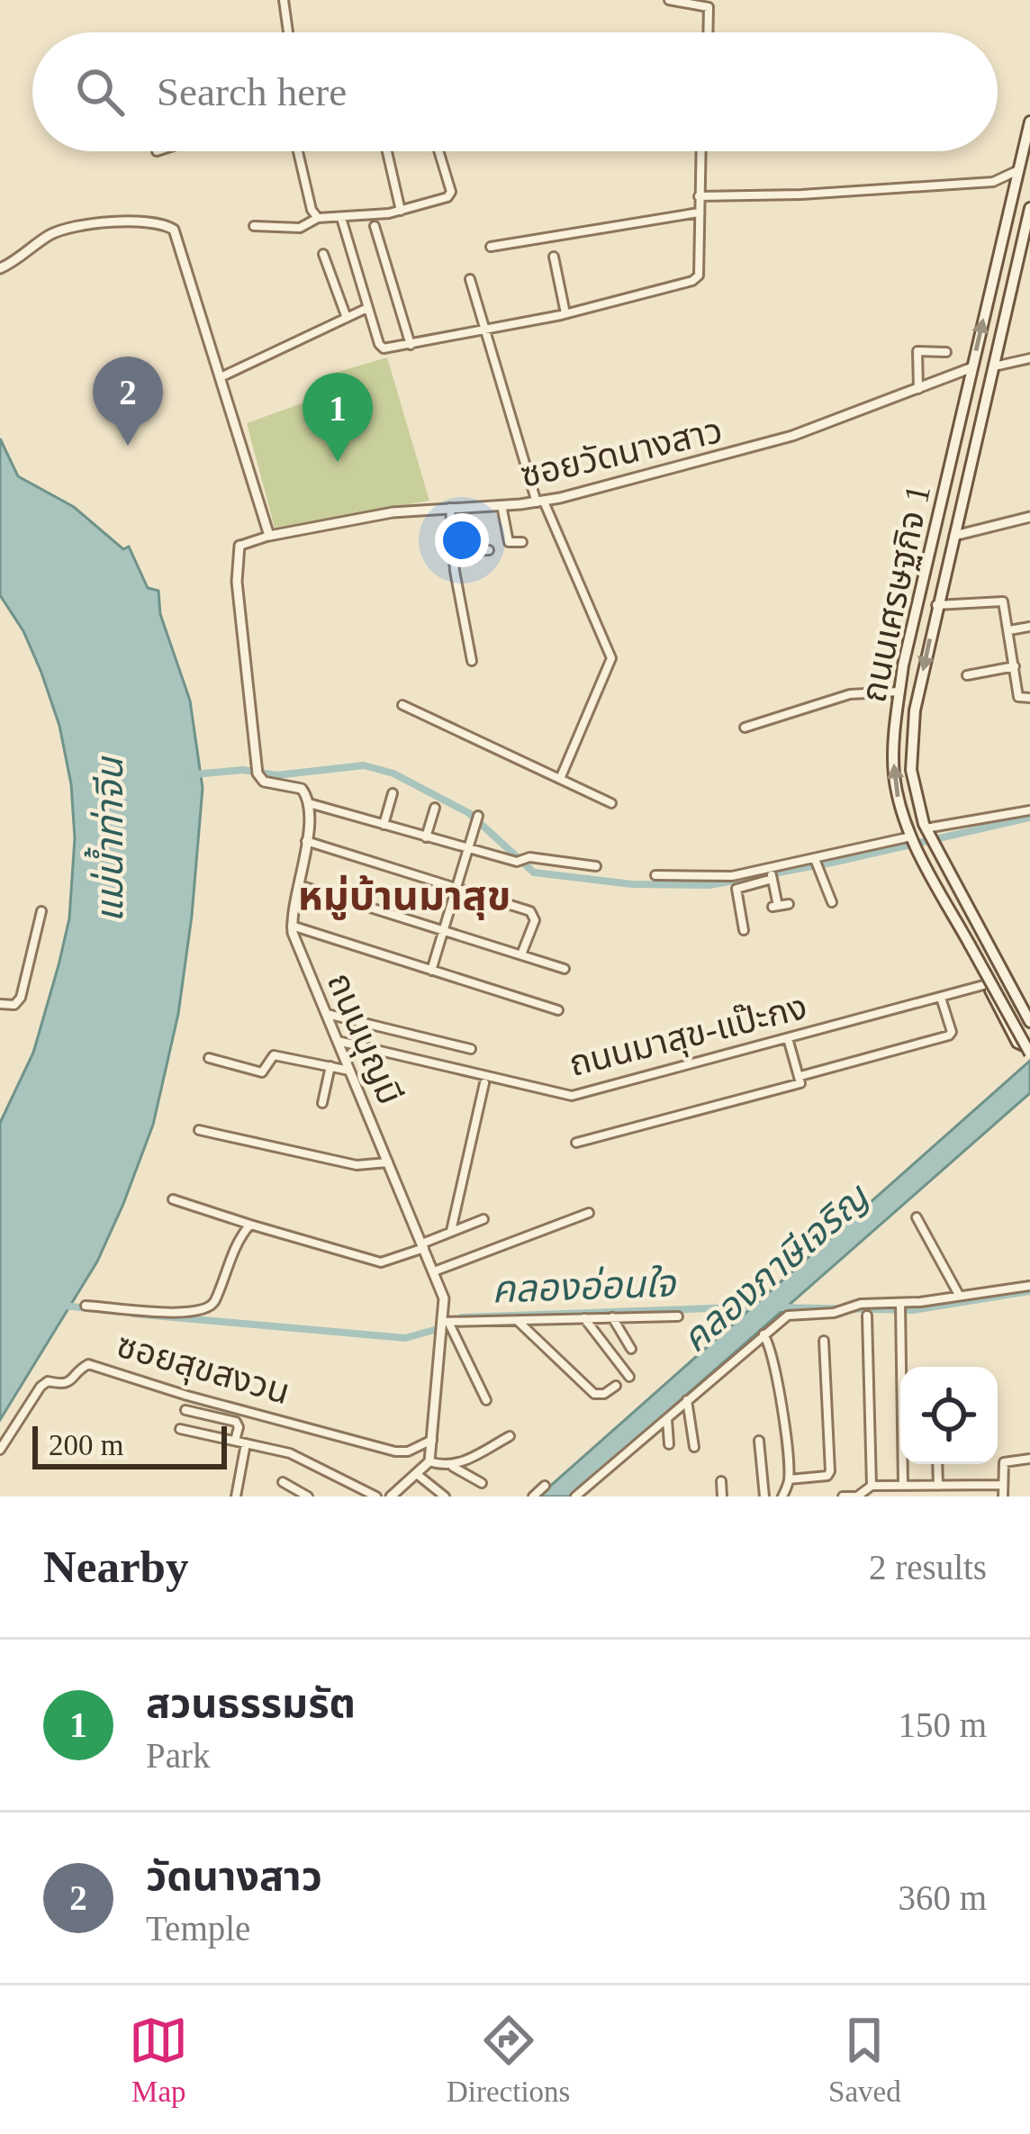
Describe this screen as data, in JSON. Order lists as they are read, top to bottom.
{
  "streets": {
    "main road": ["ถนนเศรษฐกิจ 1"],
    "street": [
      "ซอยวัดนางสาว",
      "ถนนมาสุข-แป๊ะกง",
      "ถนนบุญมี",
      "ซอยสุขสงวน"
    ]
  },
  "crossings": [
    ["ซอยวัดนางสาว", "ถนนเศรษฐกิจ 1"],
    ["ถนนมาสุข-แป๊ะกง", "ถนนบุญมี"],
    ["ถนนบุญมี", "ซอยสุขสงวน"]
  ],
  "districts": ["หมู่บ้านมาสุข"],
  "water": ["แม่น้ำท่าจีน", "คลองภาษีเจริญ", "คลองอ่อนใจ"],
  "scale_bar": "200 m",
  "page": {
    "search": "Search here",
    "pins": ["2", "1"],
    "scale": "200 m",
    "heading": ["Nearby", "2 results"],
    "list": [
      {
        "mark": "1",
        "name": "สวนธรรมรัต",
        "note": "Park",
        "value": "150 m"
      },
      {
        "mark": "2",
        "name": "วัดนางสาว",
        "note": "Temple",
        "value": "360 m"
      }
    ],
    "nav": ["Map", "Directions", "Saved"]
  }
}
